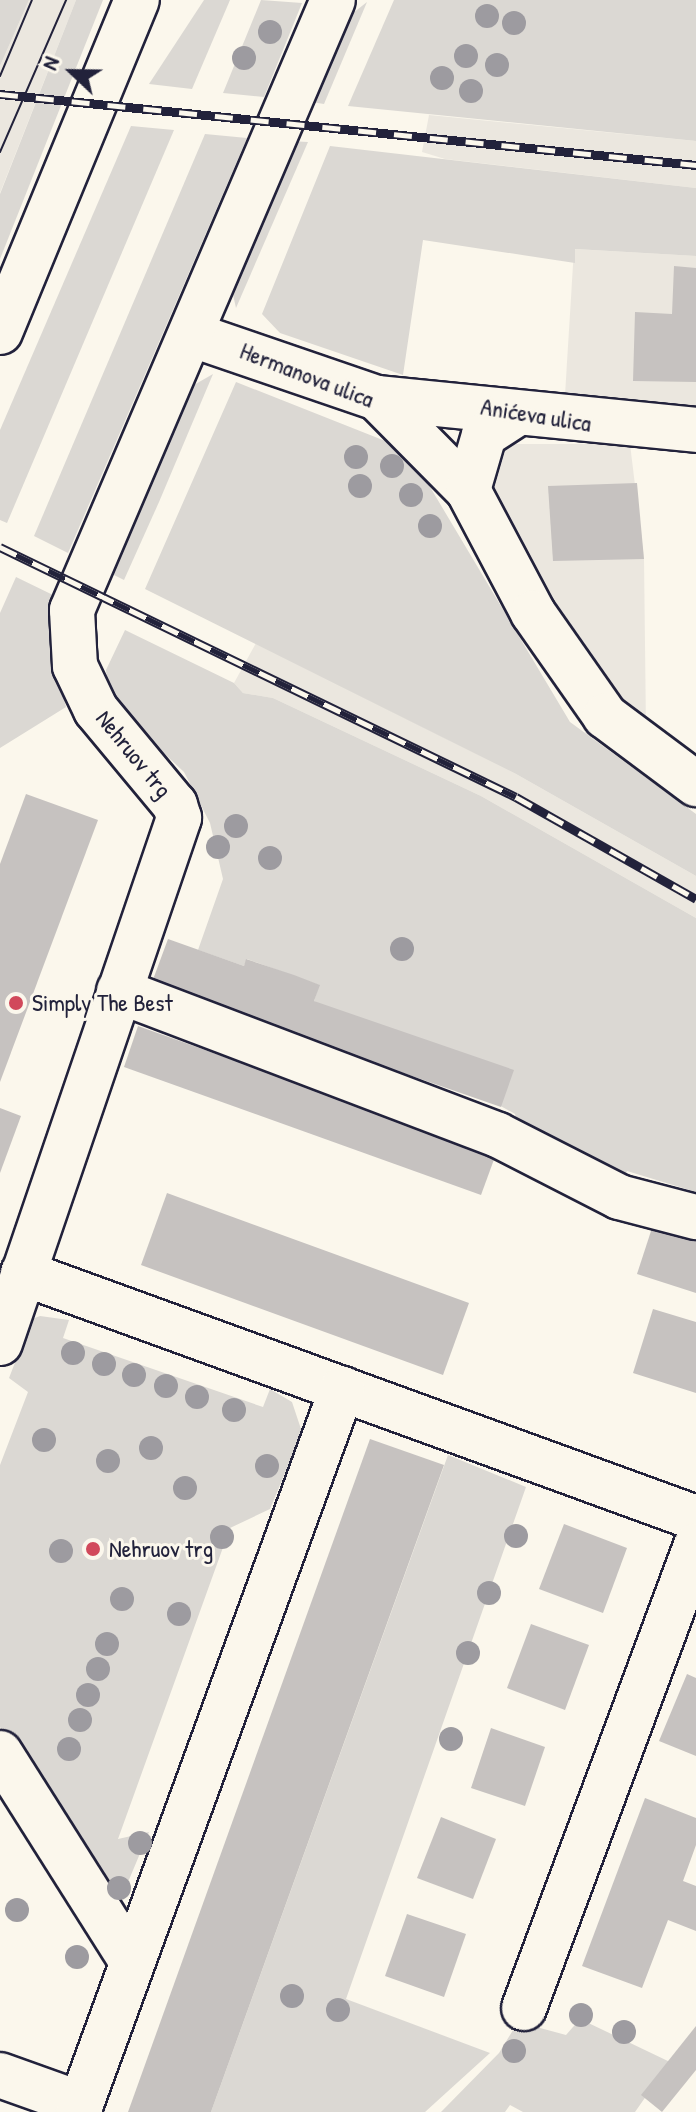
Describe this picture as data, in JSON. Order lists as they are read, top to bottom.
{
  "streets": {
    "street": ["Hermanova ulica", "Anićeva ulica", "Nehruov trg"]
  },
  "crossings": [
    ["Hermanova ulica", "Anićeva ulica"],
    ["Hermanova ulica", "Nehruov trg"]
  ],
  "places": ["Simply The Best", "Nehruov trg"],
  "north": "left"
}
